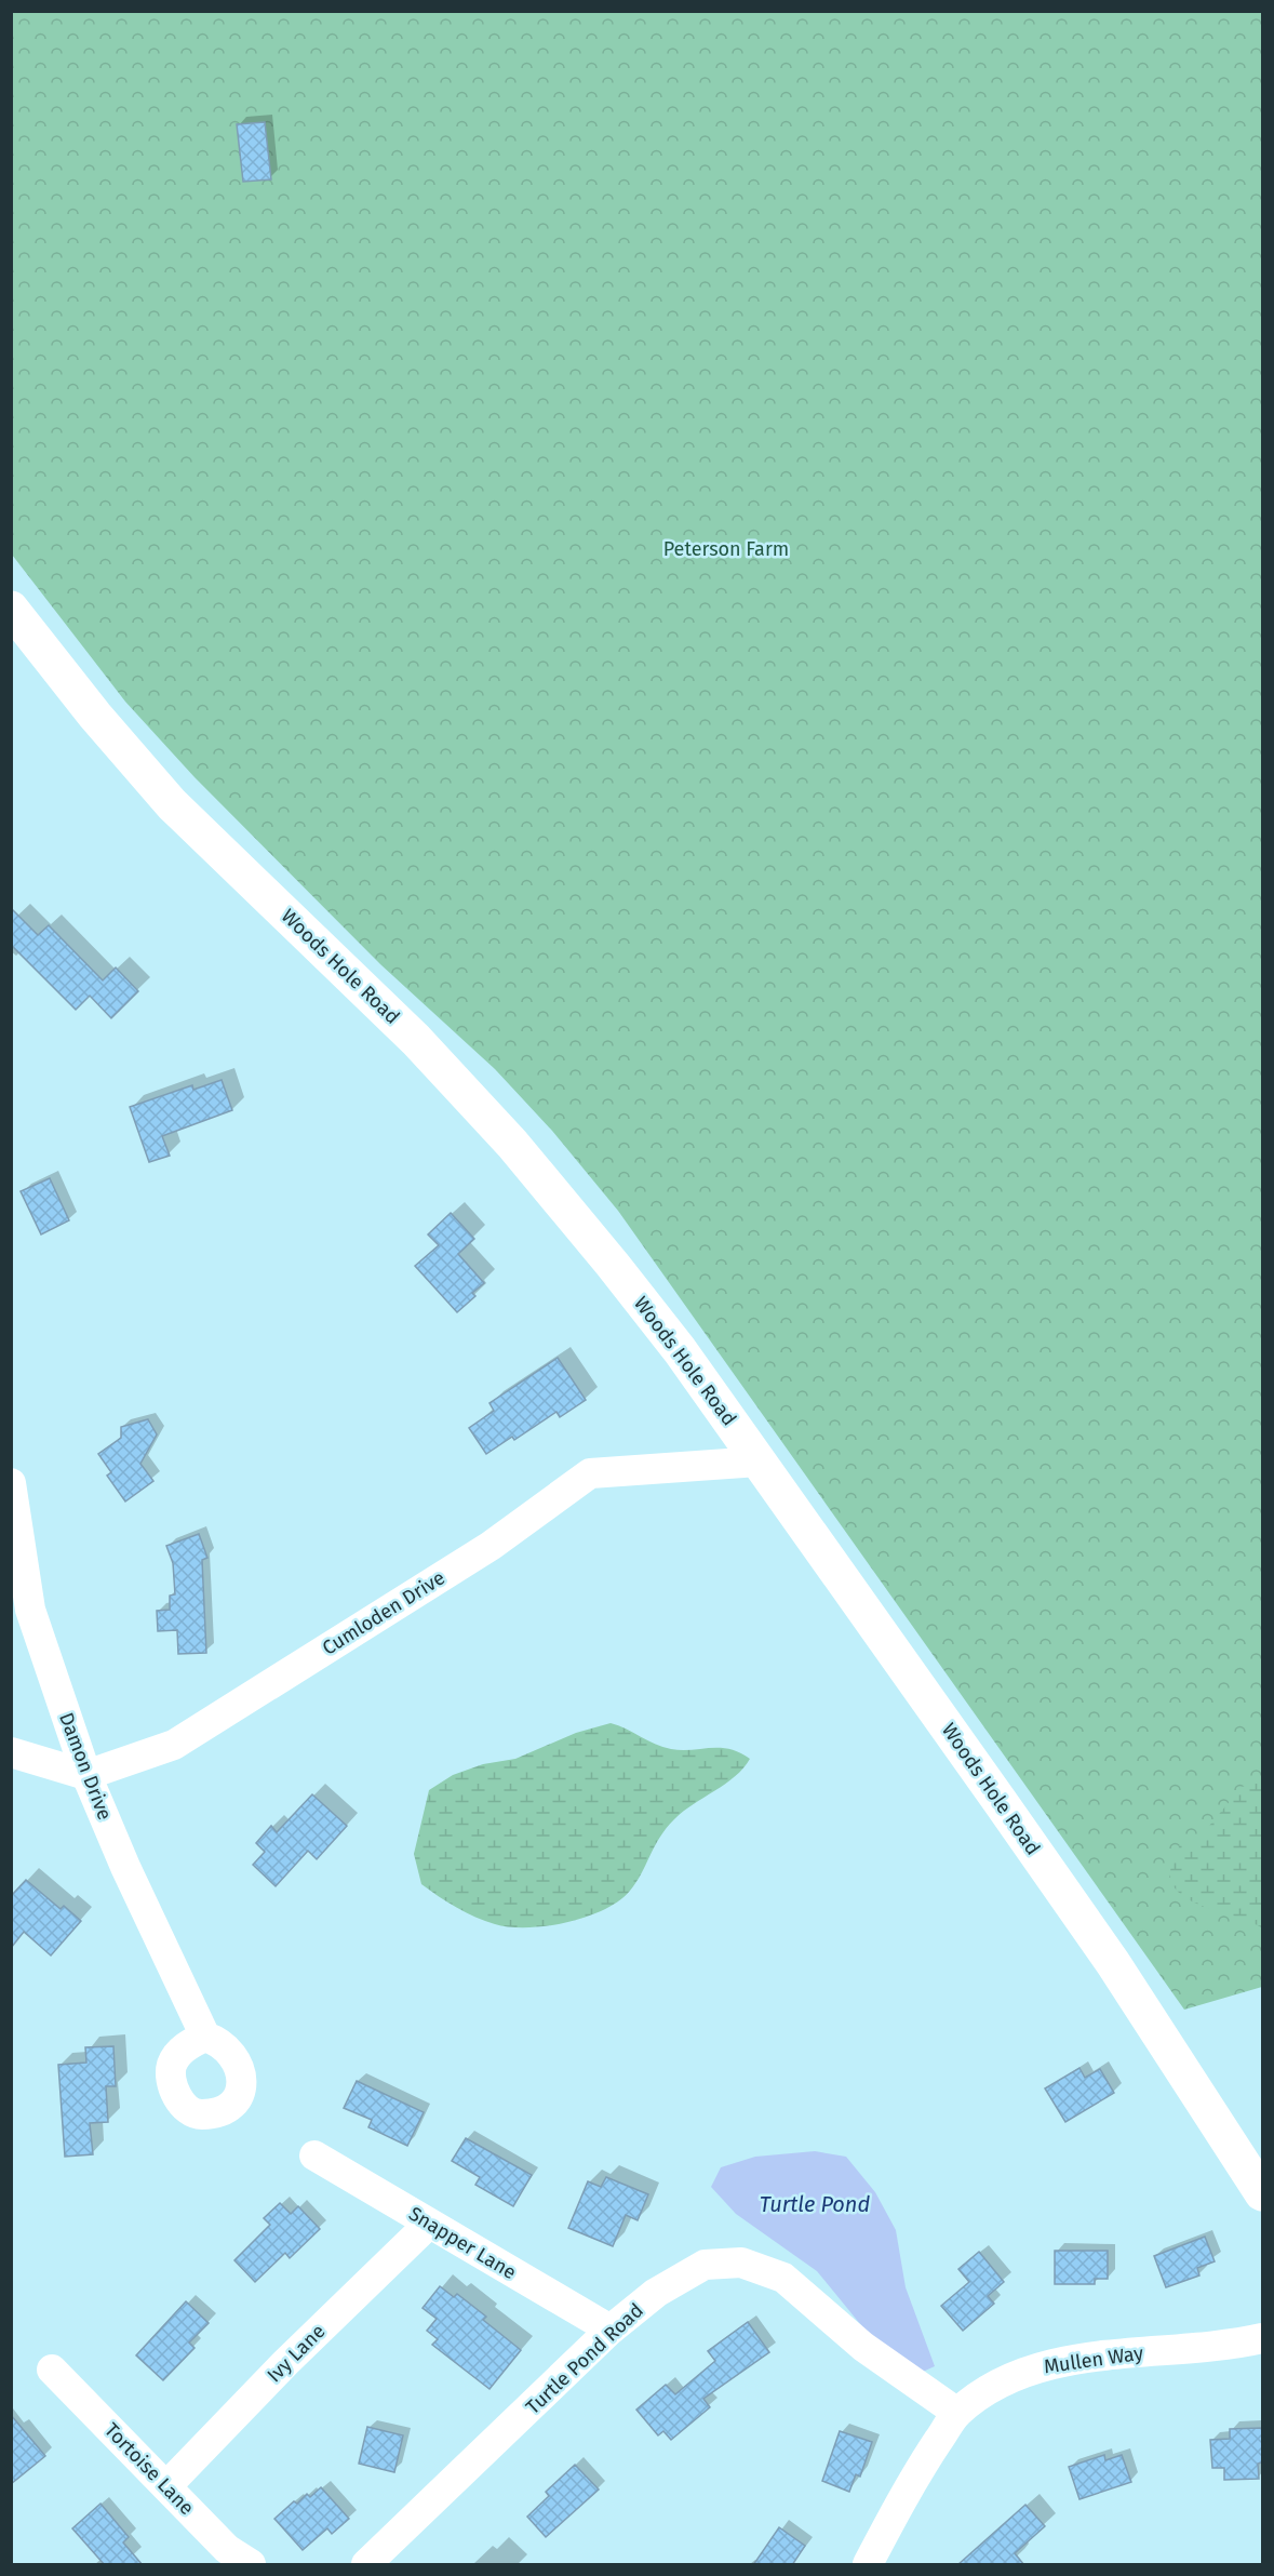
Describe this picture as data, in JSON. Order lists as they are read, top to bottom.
{
  "streets": {
    "highway": ["Woods Hole Road"],
    "street": [
      "Cumloden Drive",
      "Damon Drive",
      "Snapper Lane",
      "Ivy Lane",
      "Turtle Pond Road",
      "Mullen Way",
      "Tortoise Lane"
    ]
  },
  "crossings": [
    ["Woods Hole Road", "Cumloden Drive"],
    ["Cumloden Drive", "Damon Drive"],
    ["Snapper Lane", "Ivy Lane"],
    ["Snapper Lane", "Turtle Pond Road"],
    ["Ivy Lane", "Tortoise Lane"],
    ["Turtle Pond Road", "Mullen Way"]
  ],
  "water": ["Turtle Pond"],
  "parks": ["Peterson Farm"]
}
